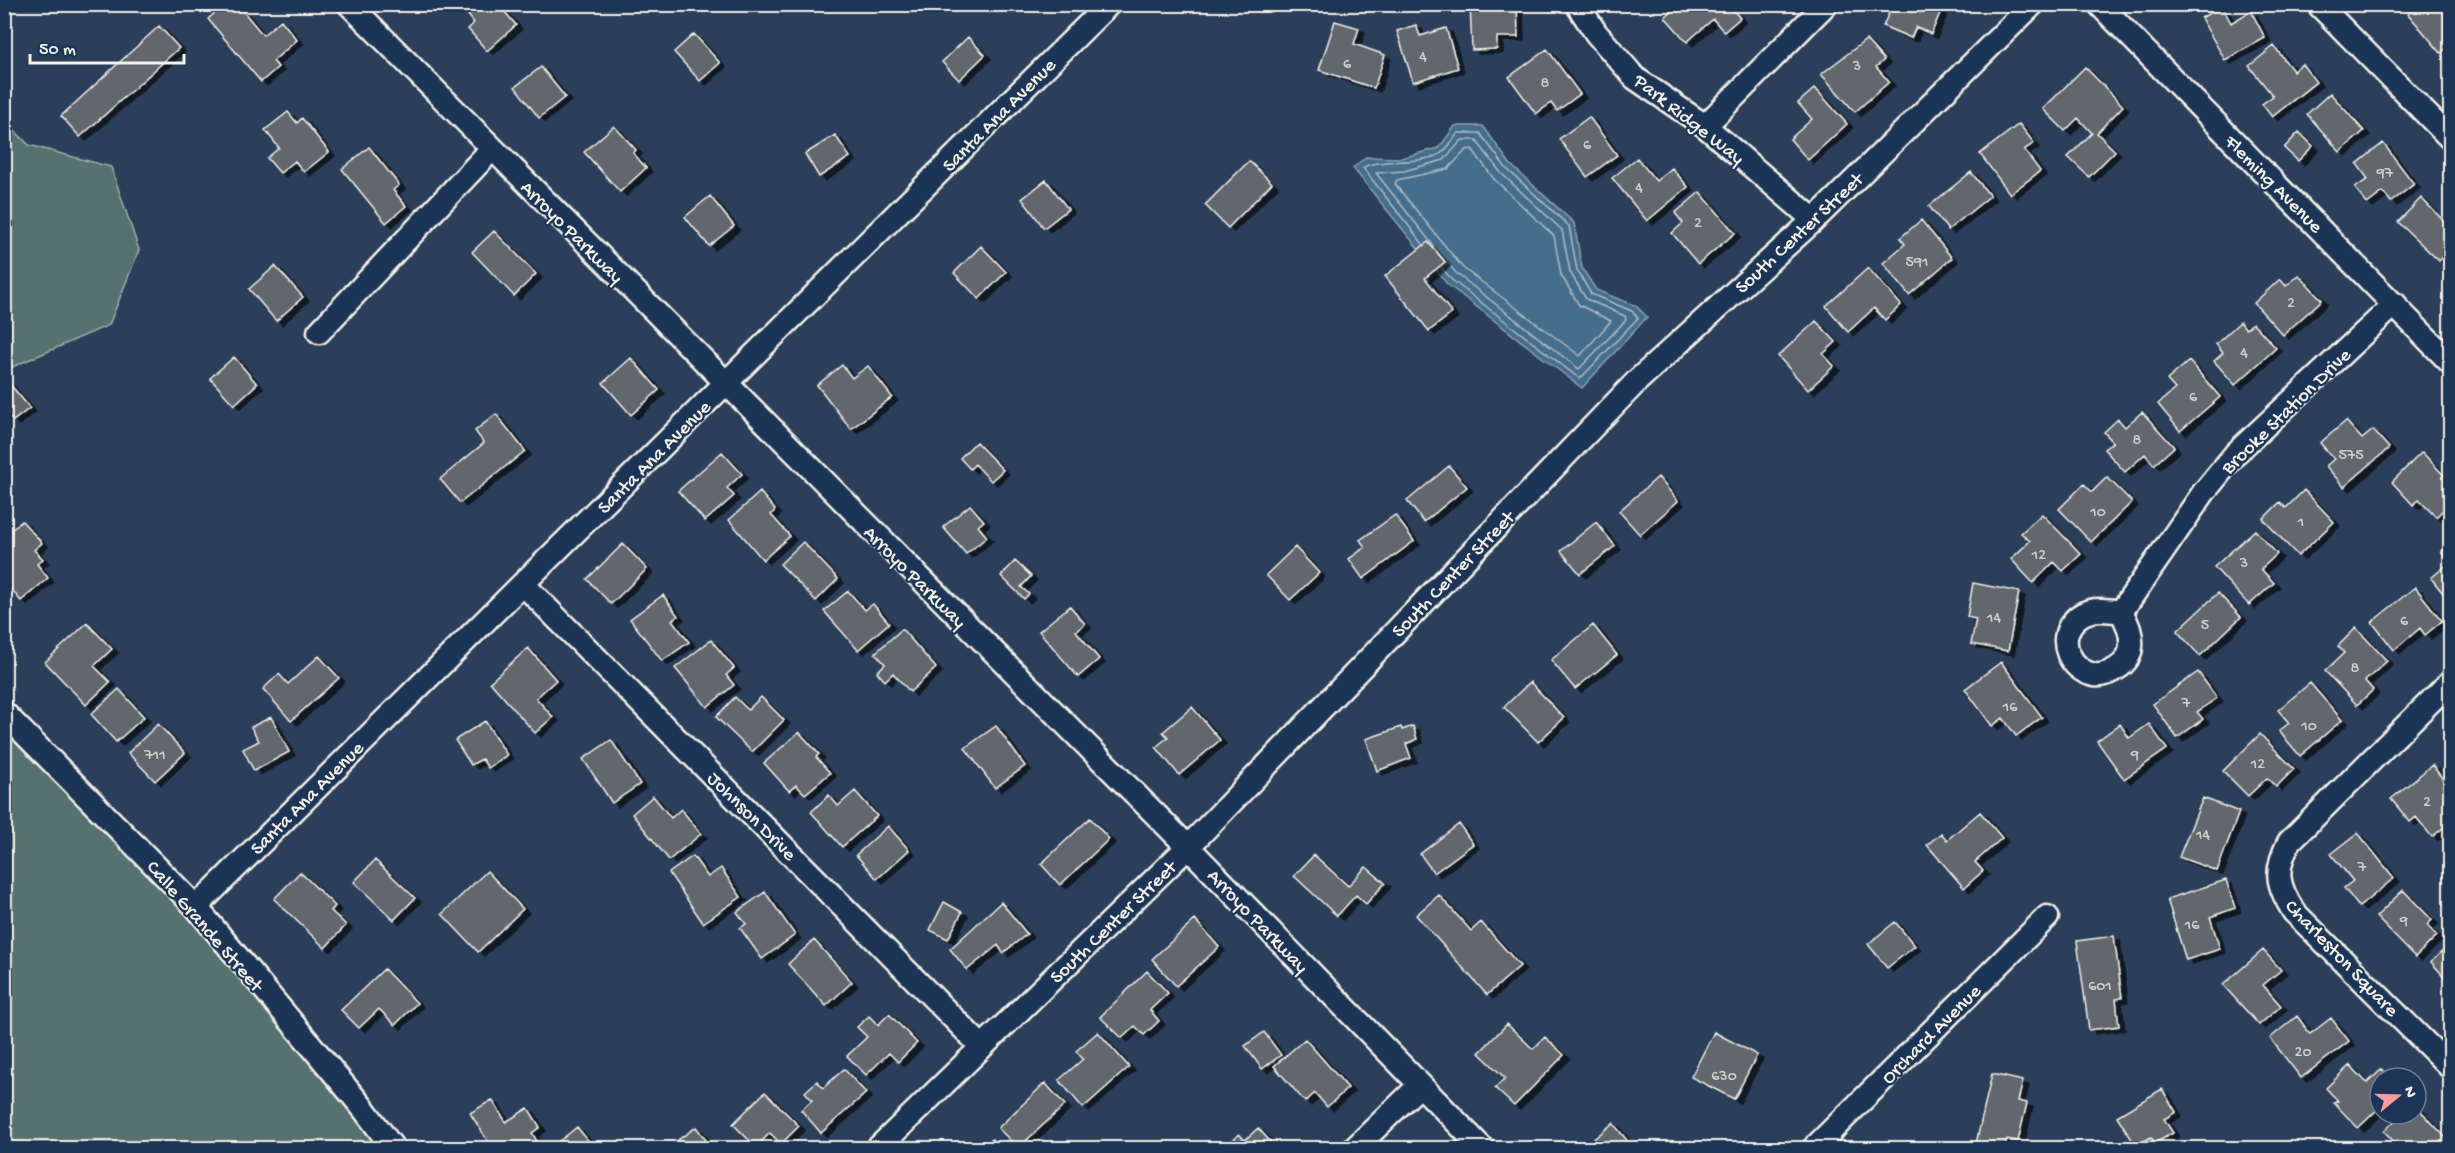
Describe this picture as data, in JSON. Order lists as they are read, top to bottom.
{
  "streets": {
    "street": [
      "Santa Ana Avenue",
      "Park Ridge Way",
      "Fleming Avenue",
      "Arroyo Parkway",
      "South Center Street",
      "Brooke Station Drive",
      "Johnson Drive",
      "Calle Grande Street",
      "Charleston Square",
      "Orchard Avenue"
    ]
  },
  "crossings": [
    ["Santa Ana Avenue", "Arroyo Parkway"],
    ["Santa Ana Avenue", "Johnson Drive"],
    ["Santa Ana Avenue", "Calle Grande Street"],
    ["Park Ridge Way", "South Center Street"],
    ["Fleming Avenue", "Brooke Station Drive"],
    ["Arroyo Parkway", "South Center Street"],
    ["South Center Street", "Johnson Drive"]
  ],
  "house_numbers": [
    "4",
    "6",
    "3",
    "8",
    "6",
    "97",
    "4",
    "2",
    "591",
    "2",
    "4",
    "6",
    "8",
    "575",
    "10",
    "1",
    "12",
    "3",
    "14",
    "6",
    "5",
    "8",
    "7",
    "16",
    "10",
    "711",
    "9",
    "12",
    "2",
    "14",
    "7",
    "9",
    "16",
    "601",
    "20",
    "630"
  ],
  "scale_bar": "50 m",
  "north": "right"
}
